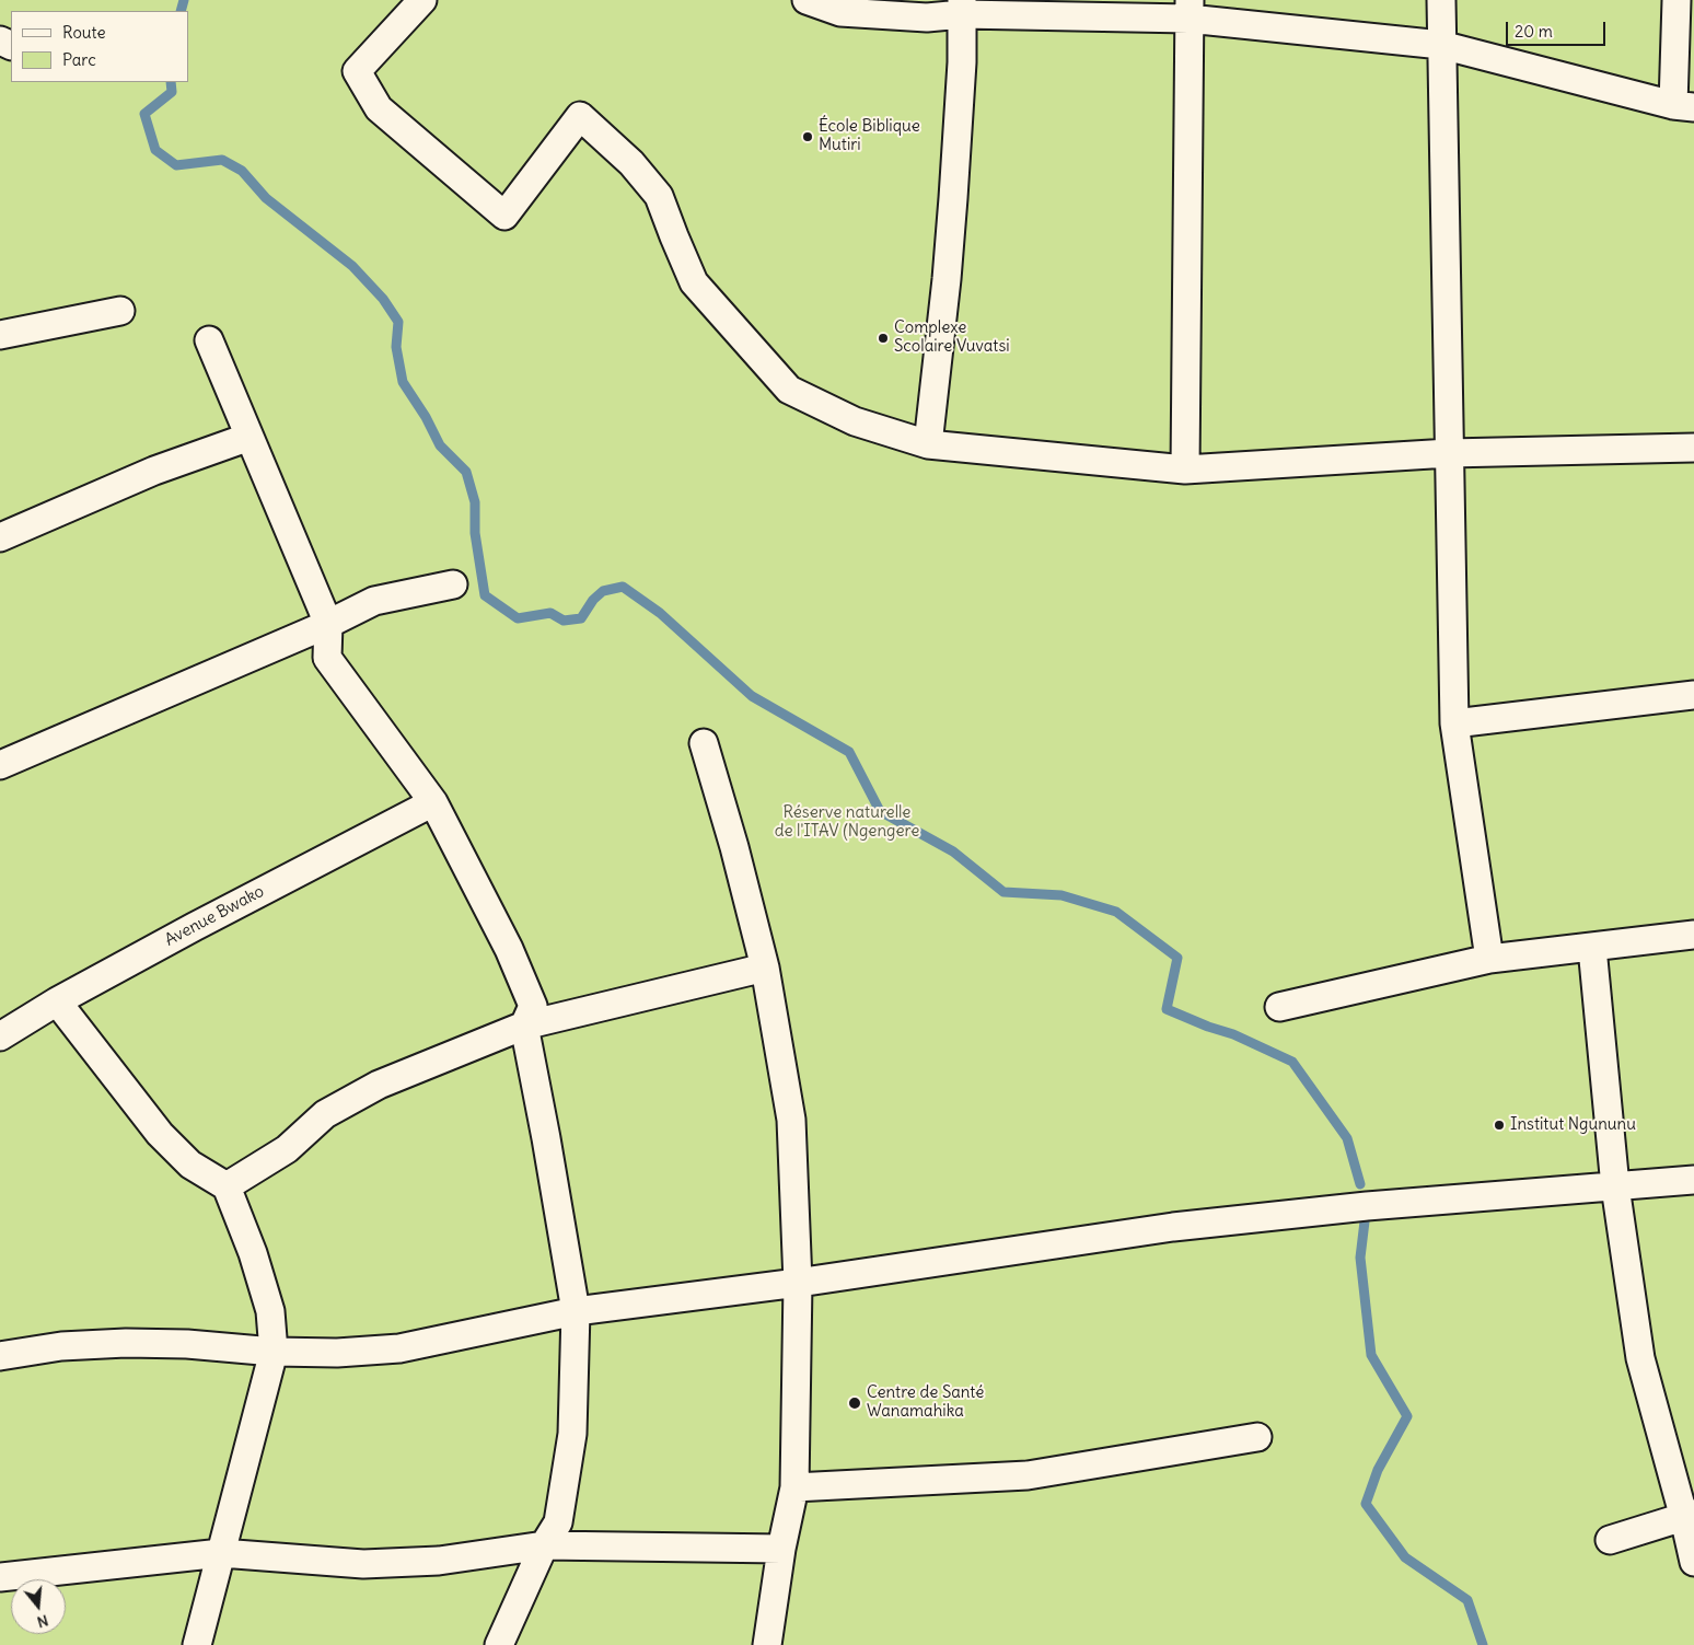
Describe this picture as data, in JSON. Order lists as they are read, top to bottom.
{
  "streets": {
    "street": ["Avenue Bwako"]
  },
  "parks": ["Réserve naturelle de l'ITAV (Ngengere"],
  "places": [
    "École Biblique Mutiri",
    "Complexe Scolaire Vuvatsi",
    "Institut Ngununu",
    "Centre de Santé Wanamahika"
  ],
  "legend": ["Route", "Parc"],
  "scale_bar": "20 m",
  "north": "bottom"
}
